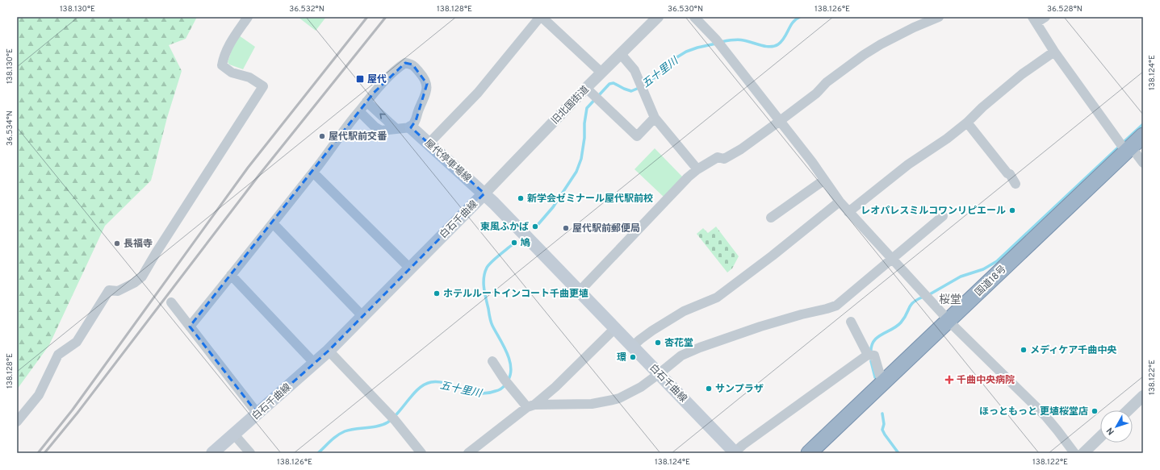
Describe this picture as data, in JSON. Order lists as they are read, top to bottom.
{
  "streets": {
    "highway": ["国道18号"],
    "main road": ["屋代停車場線", "白石千曲線"],
    "street": ["旧北国街道"]
  },
  "crossings": [
    ["旧北国街道", "屋代停車場線"],
    ["旧北国街道", "白石千曲線"],
    ["屋代停車場線", "白石千曲線"]
  ],
  "districts": ["桜堂"],
  "water": ["五十里川"],
  "places": {
    "transit": ["屋代"],
    "other": [
      "屋代駅前交番",
      "新学会ゼミナール屋代駅前校",
      "レオパレスミルコワンリピエール",
      "東風ふかば",
      "屋代駅前郵便局",
      "鳩",
      "長福寺",
      "ホテルルートインコート千曲更埴",
      "杏花堂",
      "メディケア千曲中央",
      "環",
      "サンプラザ",
      "ほっともっと 更埴桜堂店"
    ],
    "health": ["千曲中央病院"]
  },
  "north": "bottom left",
  "coordinates": [
    "138.130°E",
    "36.532°N",
    "138.128°E",
    "36.530°N",
    "138.126°E",
    "36.528°N",
    "138.124°E",
    "36.534°N",
    "138.122°E"
  ]
}
